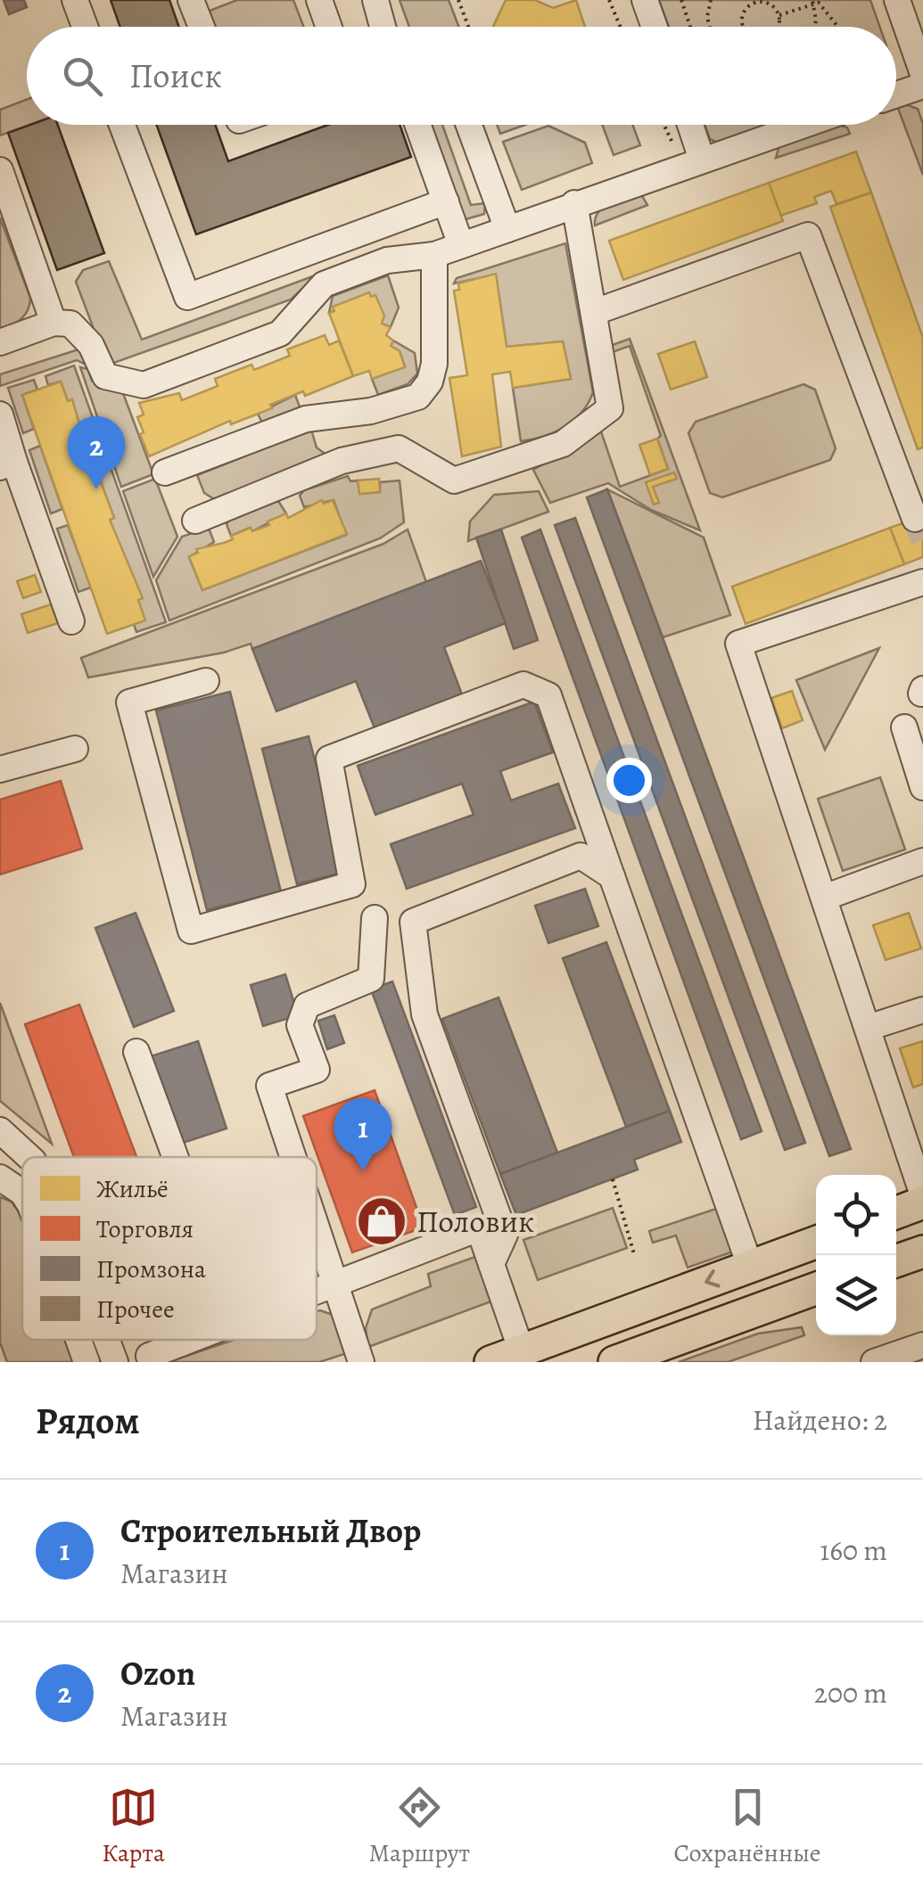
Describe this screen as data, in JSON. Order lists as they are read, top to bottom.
{
  "places": {
    "shop": ["Половик"]
  },
  "legend": [
    "Жильё",
    "Торговля",
    "Промзона",
    "Прочее"
  ],
  "page": {
    "search": "Поиск",
    "pins": ["2", "1"],
    "heading": ["Рядом", "Найдено: 2"],
    "list": [
      {
        "mark": "1",
        "name": "Строительный Двор",
        "note": "Магазин",
        "value": "160 m"
      },
      {
        "mark": "2",
        "name": "Ozon",
        "note": "Магазин",
        "value": "200 m"
      }
    ],
    "nav": ["Карта", "Маршрут", "Сохранённые"]
  }
}
